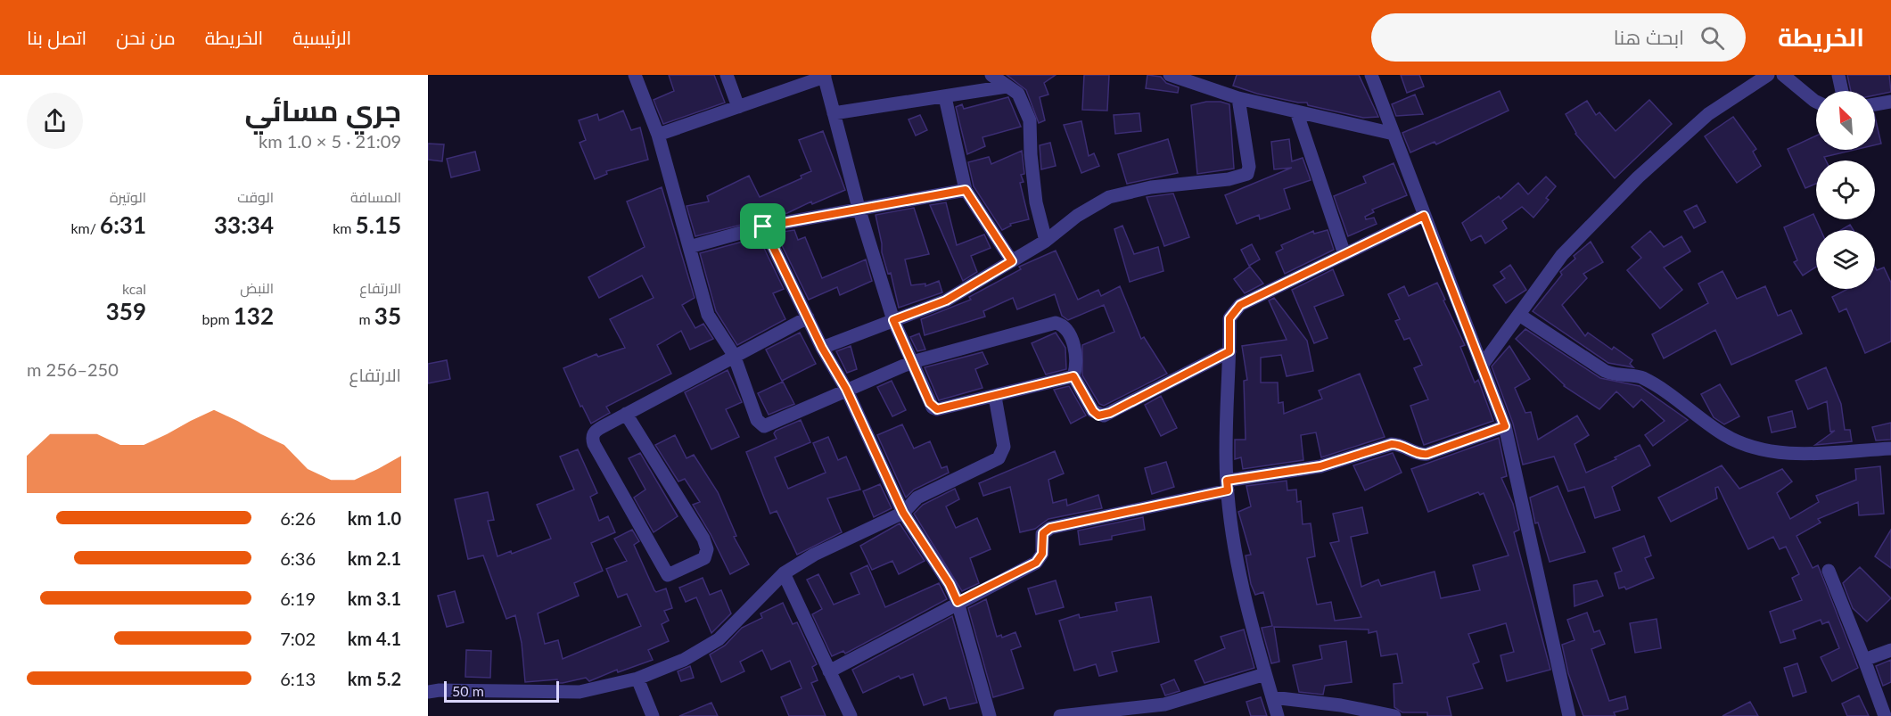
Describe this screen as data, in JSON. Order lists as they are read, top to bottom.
{
  "scale_bar": "50 m",
  "north": "top left",
  "page": {
    "header": "الخريطة",
    "search": "ابحث هنا",
    "nav": [
      "الرئيسية",
      "الخريطة",
      "من نحن",
      "اتصل بنا"
    ],
    "heading": ["جري مسائي", "21:09 · 5 × 1.0 km"],
    "stats": [
      ["المسافة", "5.15 km"],
      ["الوقت", "33:34"],
      ["الوتيرة", "6:31 /km"],
      ["الارتفاع", "35 m"],
      ["النبض", "132 bpm"],
      ["kcal", "359"]
    ],
    "chart": ["الارتفاع", "250–256 m"],
    "list": [
      {
        "name": "1.0 km",
        "note": "6:26"
      },
      {
        "name": "2.1 km",
        "note": "6:36"
      },
      {
        "name": "3.1 km",
        "note": "6:19"
      },
      {
        "name": "4.1 km",
        "note": "7:02"
      },
      {
        "name": "5.2 km",
        "note": "6:13"
      }
    ],
    "scale": "50 m"
  }
}
